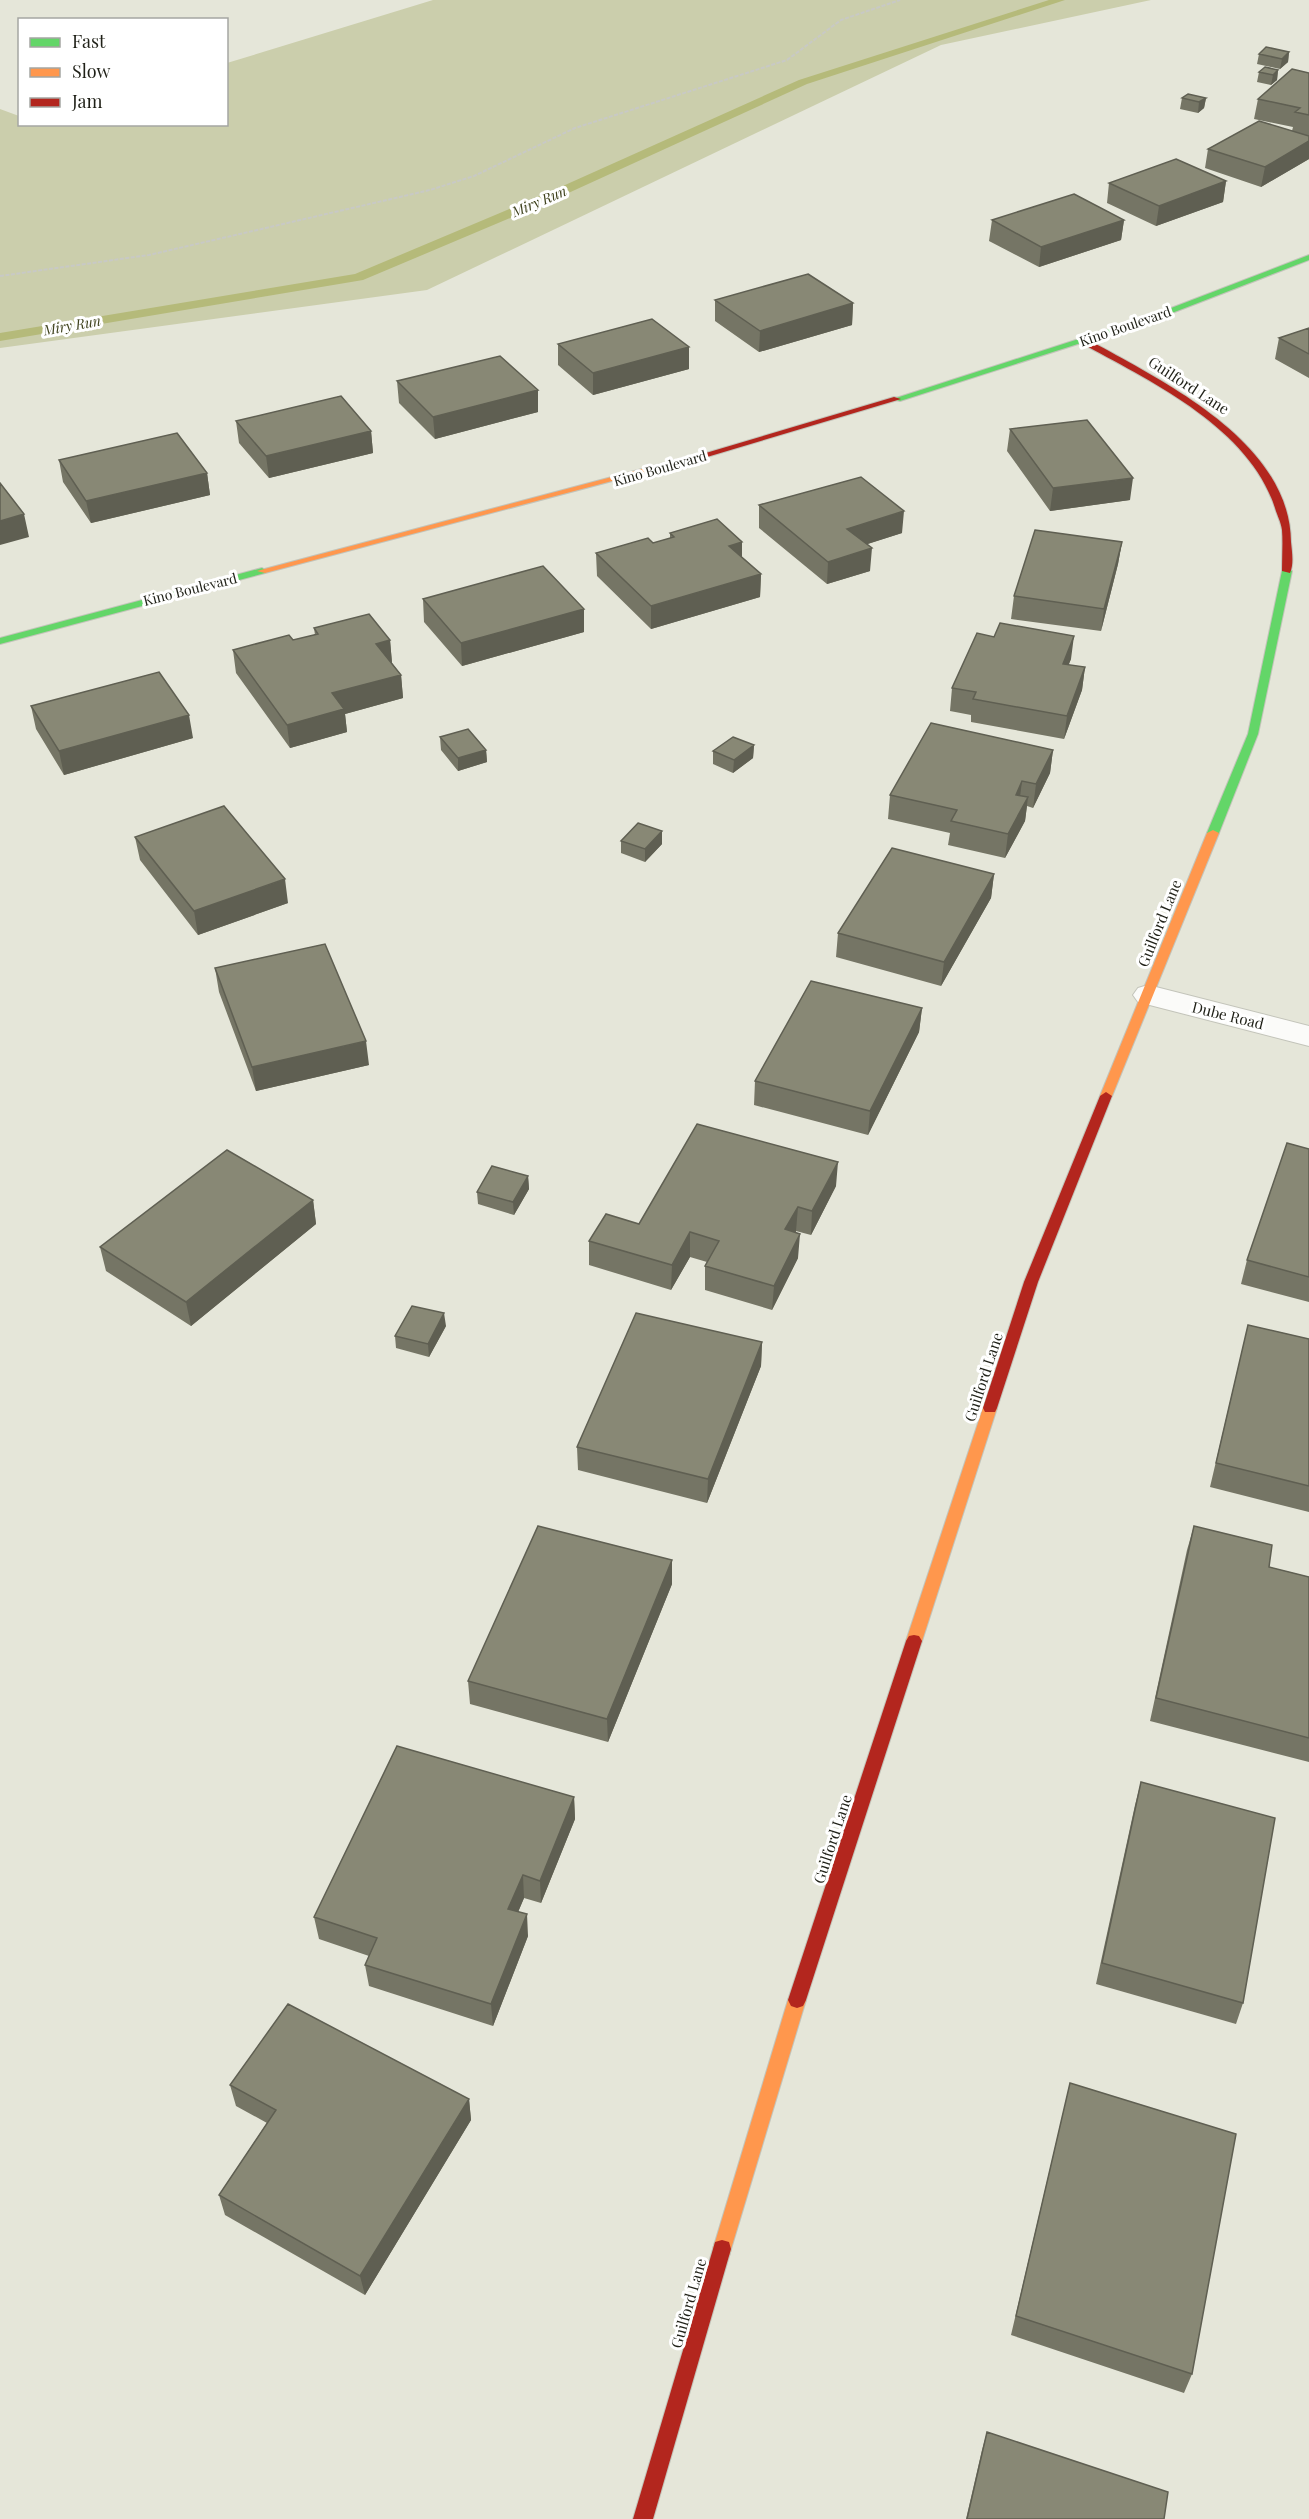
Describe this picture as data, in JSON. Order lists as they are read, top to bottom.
{
  "streets": {
    "street": ["Kino Boulevard", "Guilford Lane", "Dube Road"]
  },
  "crossings": [
    ["Kino Boulevard", "Guilford Lane"],
    ["Guilford Lane", "Dube Road"]
  ],
  "water": ["Miry Run"],
  "legend": ["Fast", "Slow", "Jam"]
}
